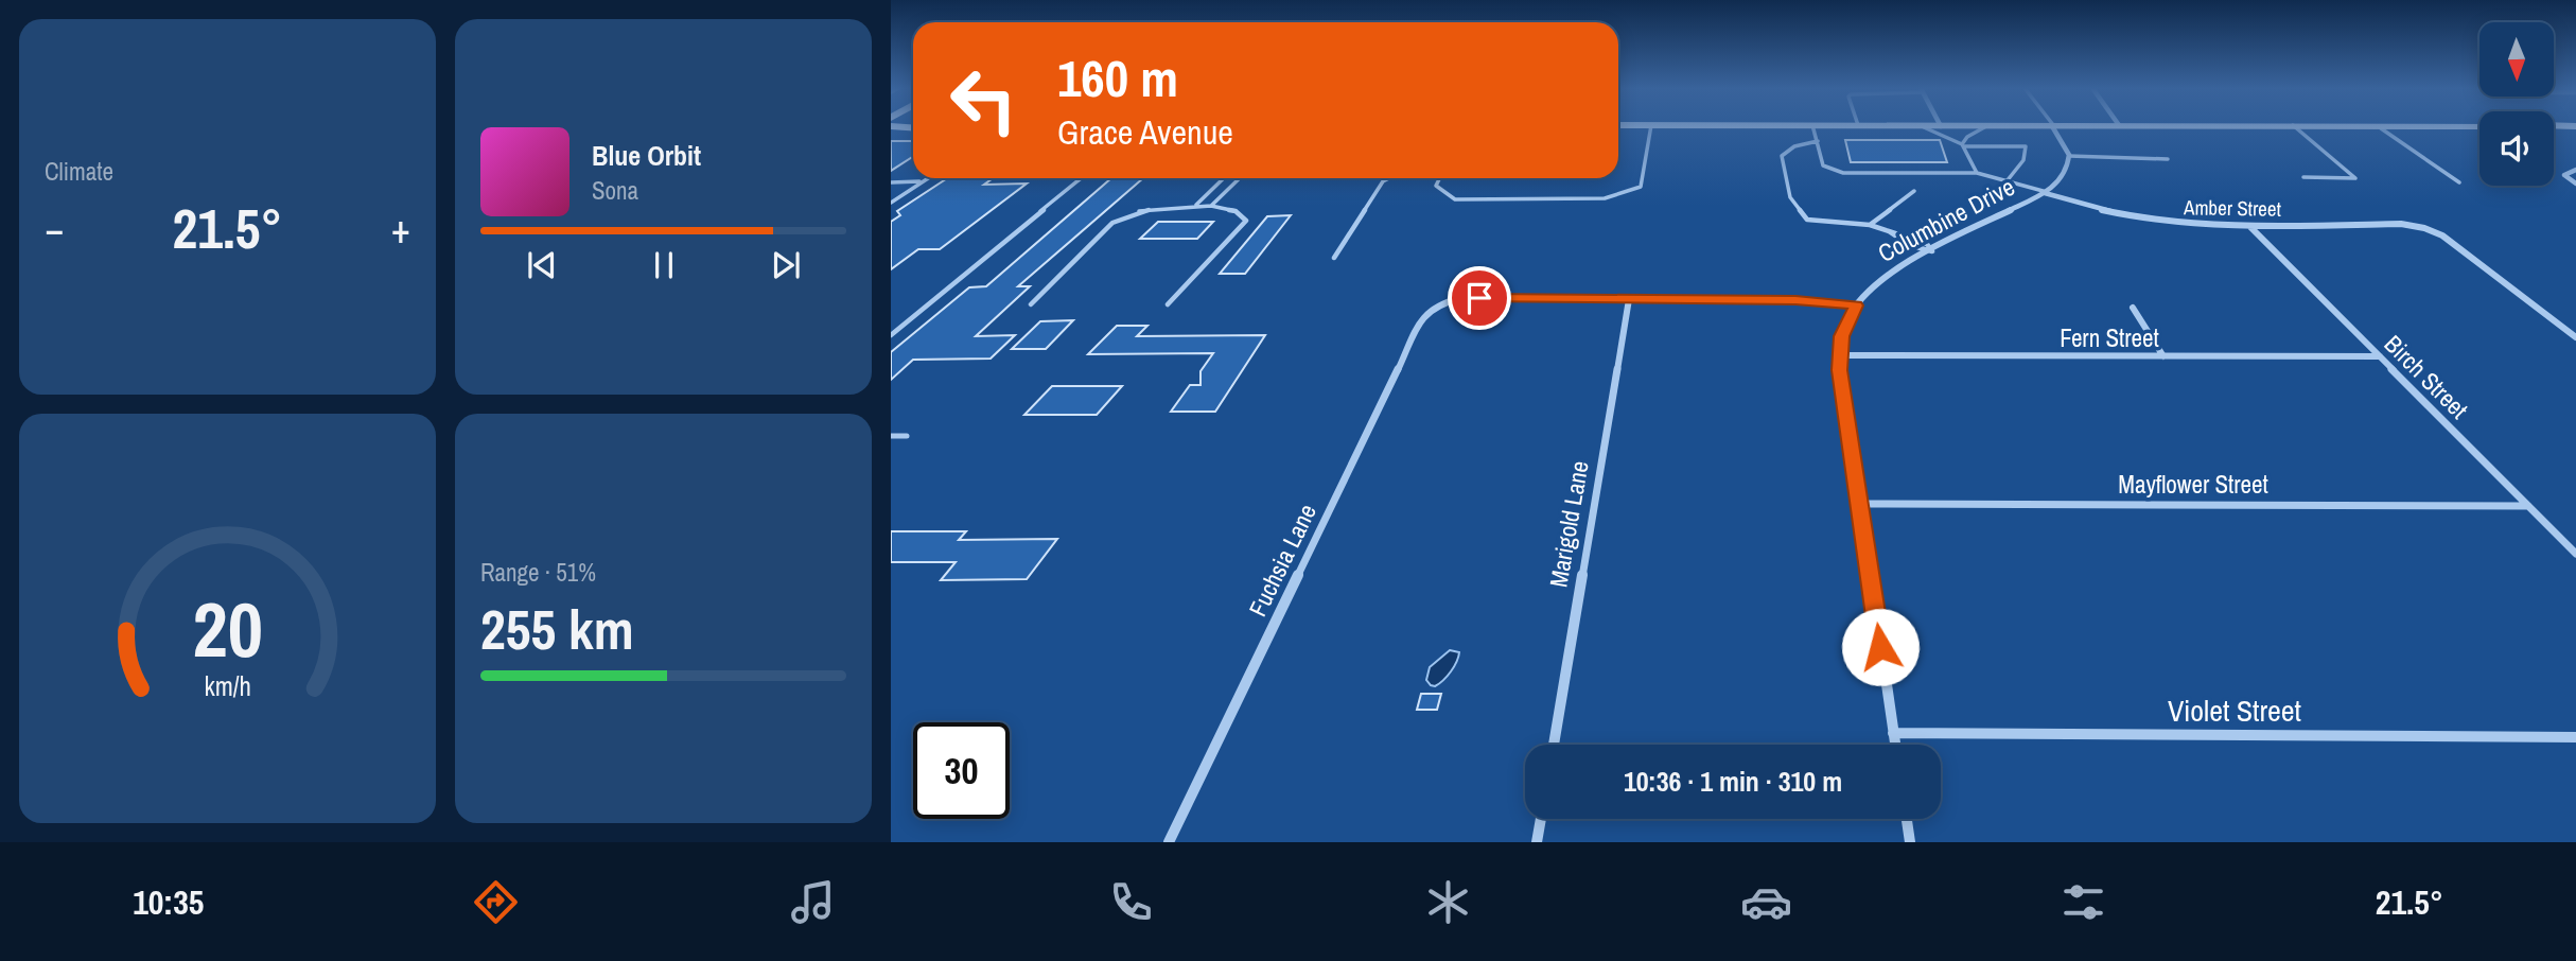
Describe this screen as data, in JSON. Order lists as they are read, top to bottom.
{
  "streets": {
    "street": [
      "Amber Street",
      "Columbine Drive",
      "Fern Street",
      "Birch Street",
      "Mayflower Street",
      "Marigold Lane",
      "Fuchsia Lane",
      "Violet Street"
    ]
  },
  "crossings": [
    ["Amber Street", "Columbine Drive"],
    ["Amber Street", "Birch Street"],
    ["Columbine Drive", "Fern Street"],
    ["Columbine Drive", "Mayflower Street"],
    ["Columbine Drive", "Violet Street"],
    ["Fern Street", "Birch Street"],
    ["Birch Street", "Mayflower Street"],
    ["Marigold Lane", "Fuchsia Lane"]
  ],
  "north": "bottom",
  "page": {
    "tile": [
      "Climate",
      ["Range · 51%", "255 km"]
    ],
    "turn": ["160 m", "Grace Avenue"],
    "song": ["Blue Orbit", "Sona"],
    "heat": ["−", "21.5°", "+"],
    "limit": "30",
    "trip": "10:36 · 1 min · 310 m",
    "tabs": ["10:35", "21.5°"],
    "gauge": ["20", "km/h"]
  }
}
